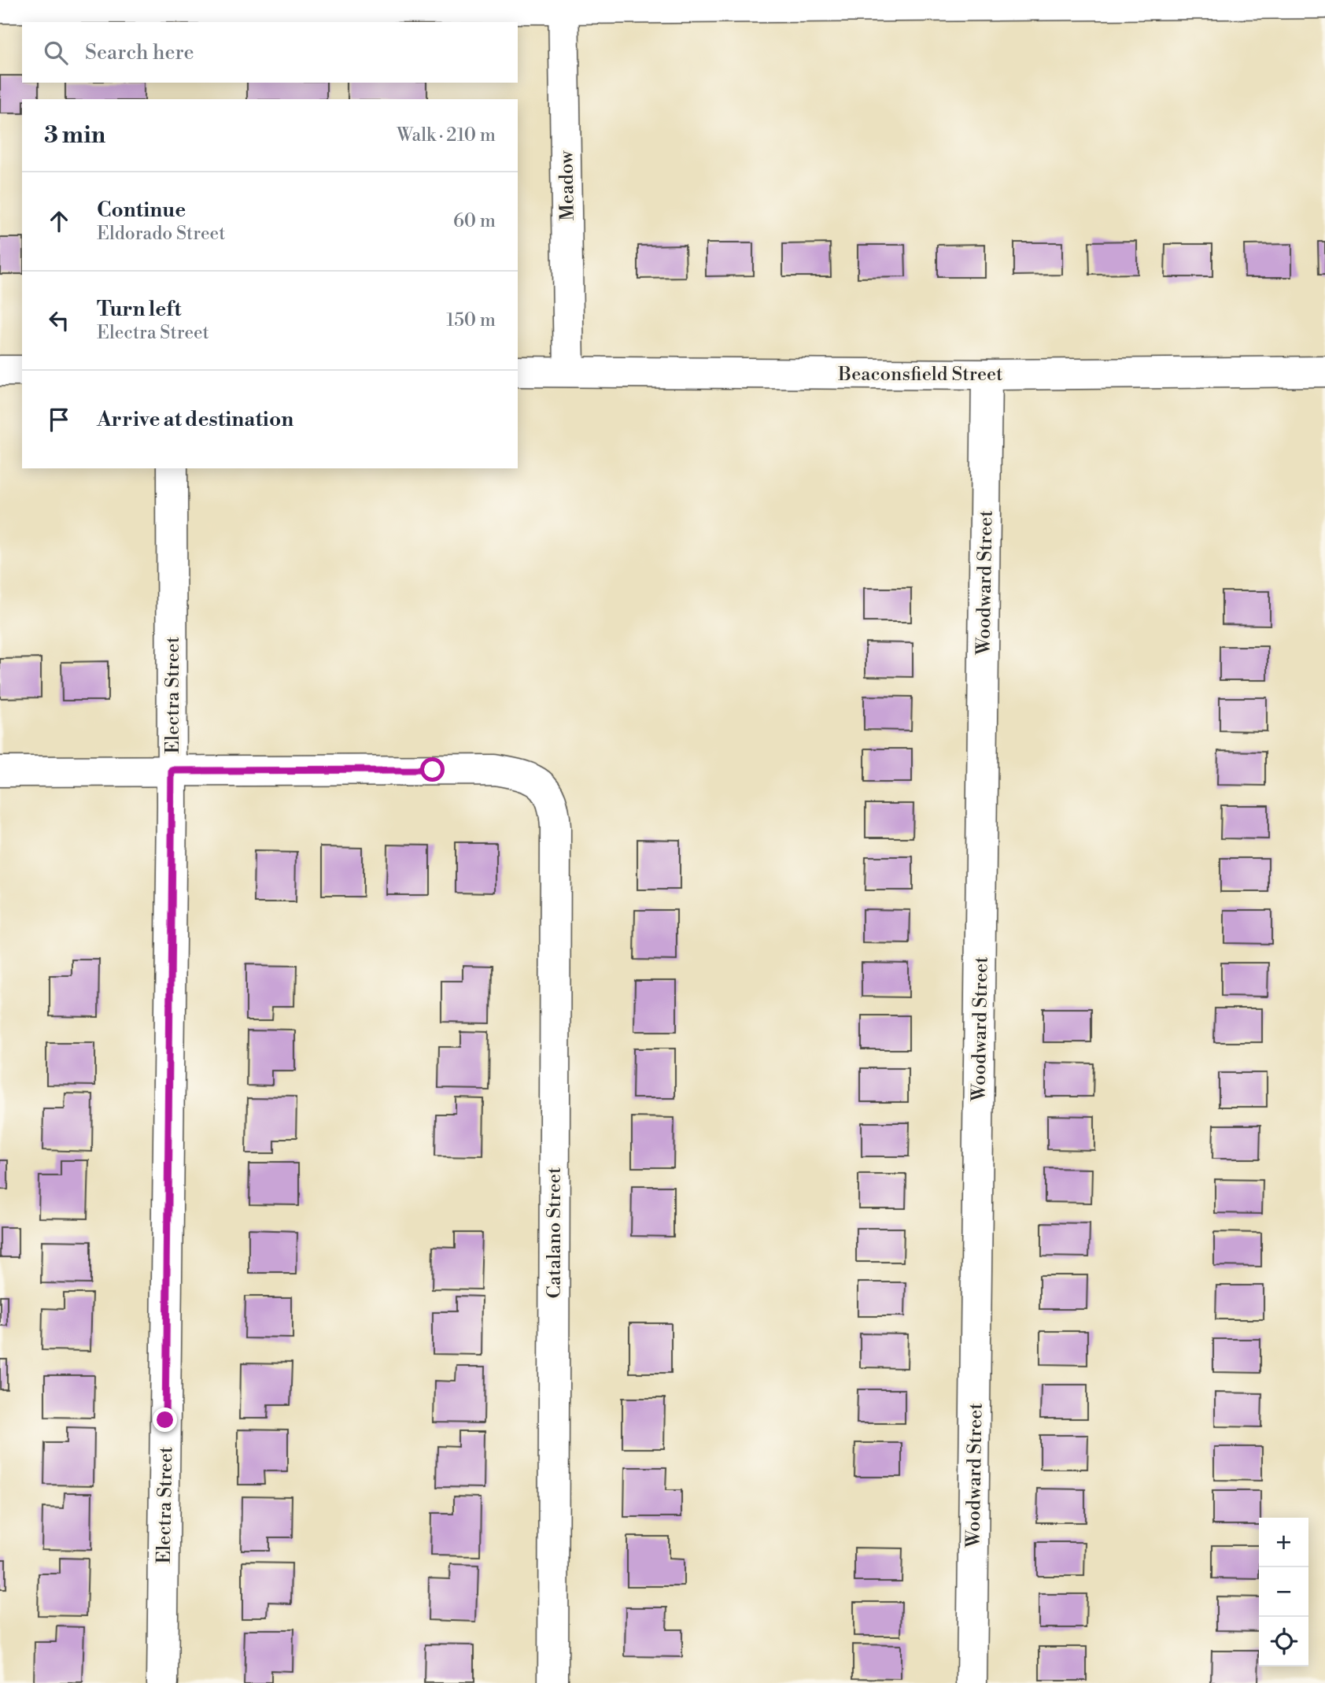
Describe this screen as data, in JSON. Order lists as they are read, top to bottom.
{
  "streets": {
    "street": [
      "Meadow",
      "Beaconsfield Street",
      "Woodward Street",
      "Electra Street",
      "Catalano Street"
    ]
  },
  "crossings": [
    ["Meadow", "Beaconsfield Street"],
    ["Beaconsfield Street", "Woodward Street"],
    ["Electra Street", "Catalano Street"]
  ],
  "page": {
    "search": "Search here",
    "heading": ["3 min", "Walk · 210 m"],
    "list": [
      ["Continue", "Eldorado Street", "60 m"],
      ["Turn left", "Electra Street", "150 m"],
      "Arrive at destination"
    ],
    "map_buttons": ["+", "−"]
  }
}
